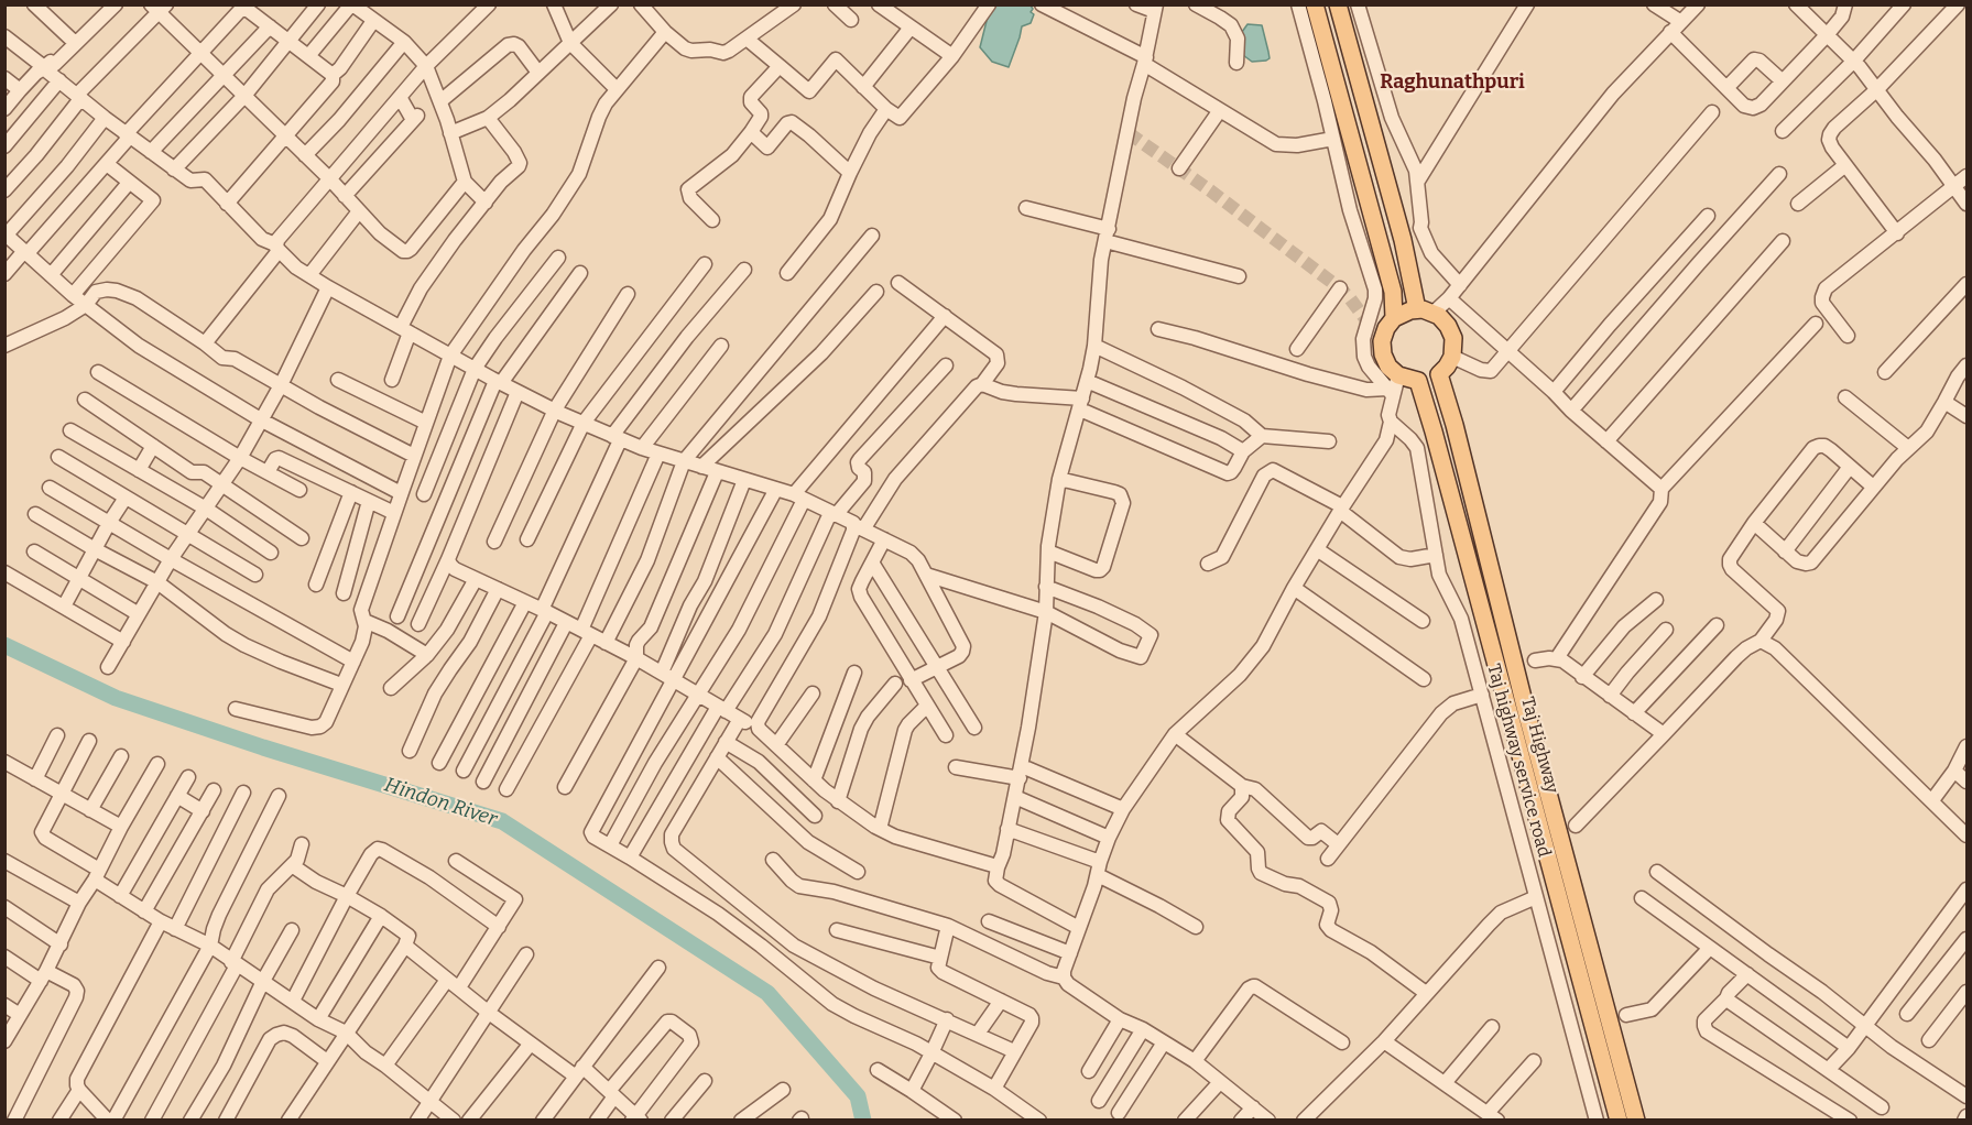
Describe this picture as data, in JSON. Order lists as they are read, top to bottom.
{
  "streets": {
    "main road": ["Taj Highway"],
    "street": ["Taj highway service road"]
  },
  "districts": ["Raghunathpuri"],
  "water": ["Hindon River"]
}
